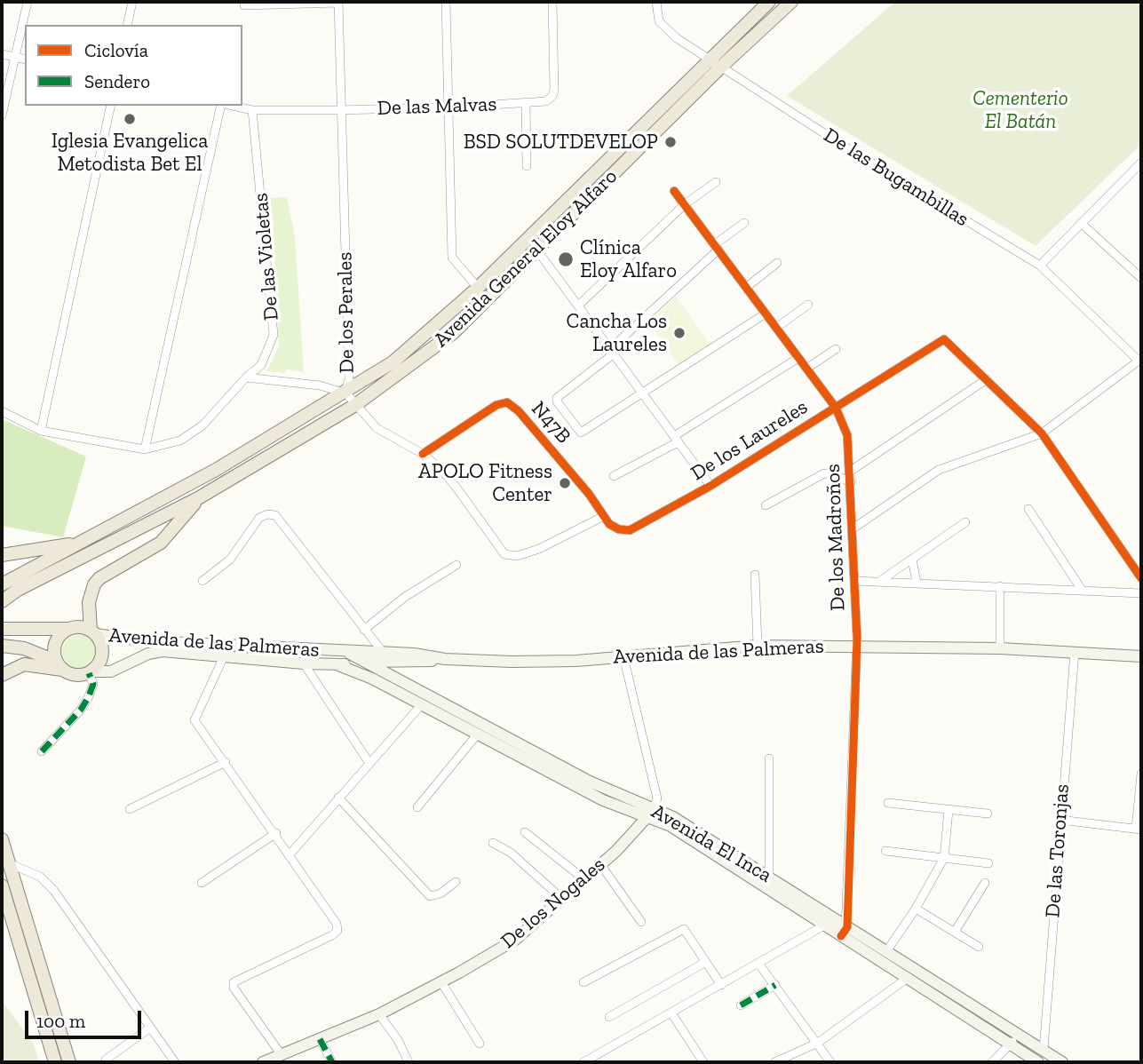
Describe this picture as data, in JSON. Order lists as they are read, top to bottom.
{
  "streets": {
    "main road": [
      "Avenida General Eloy Alfaro",
      "Avenida de las Palmeras",
      "Avenida El Inca",
      "De los Nogales"
    ],
    "street": [
      "De las Malvas",
      "De las Bugambillas",
      "De las Violetas",
      "De los Perales",
      "N47B",
      "De los Laureles",
      "De los Madroños",
      "De las Toronjas"
    ]
  },
  "crossings": [
    ["De las Malvas", "De las Violetas"],
    ["De las Malvas", "De los Perales"],
    ["De las Bugambillas", "Avenida General Eloy Alfaro"],
    ["Avenida General Eloy Alfaro", "De los Perales"],
    ["De los Perales", "N47B"],
    ["De los Perales", "De los Laureles"],
    ["N47B", "De los Laureles"],
    ["De los Laureles", "De los Madroños"],
    ["De los Madroños", "Avenida de las Palmeras"],
    ["De los Madroños", "Avenida El Inca"],
    ["Avenida de las Palmeras", "Avenida El Inca"],
    ["Avenida de las Palmeras", "De las Toronjas"],
    ["Avenida El Inca", "De las Toronjas"],
    ["Avenida El Inca", "De los Nogales"]
  ],
  "parks": ["Cementerio El Batán"],
  "places": [
    "Iglesia Evangelica Metodista Bet El",
    "BSD SOLUTDEVELOP",
    "Clínica Eloy Alfaro",
    "Cancha Los Laureles",
    "APOLO Fitness Center"
  ],
  "legend": ["Ciclovía", "Sendero"],
  "scale_bar": "100 m"
}
